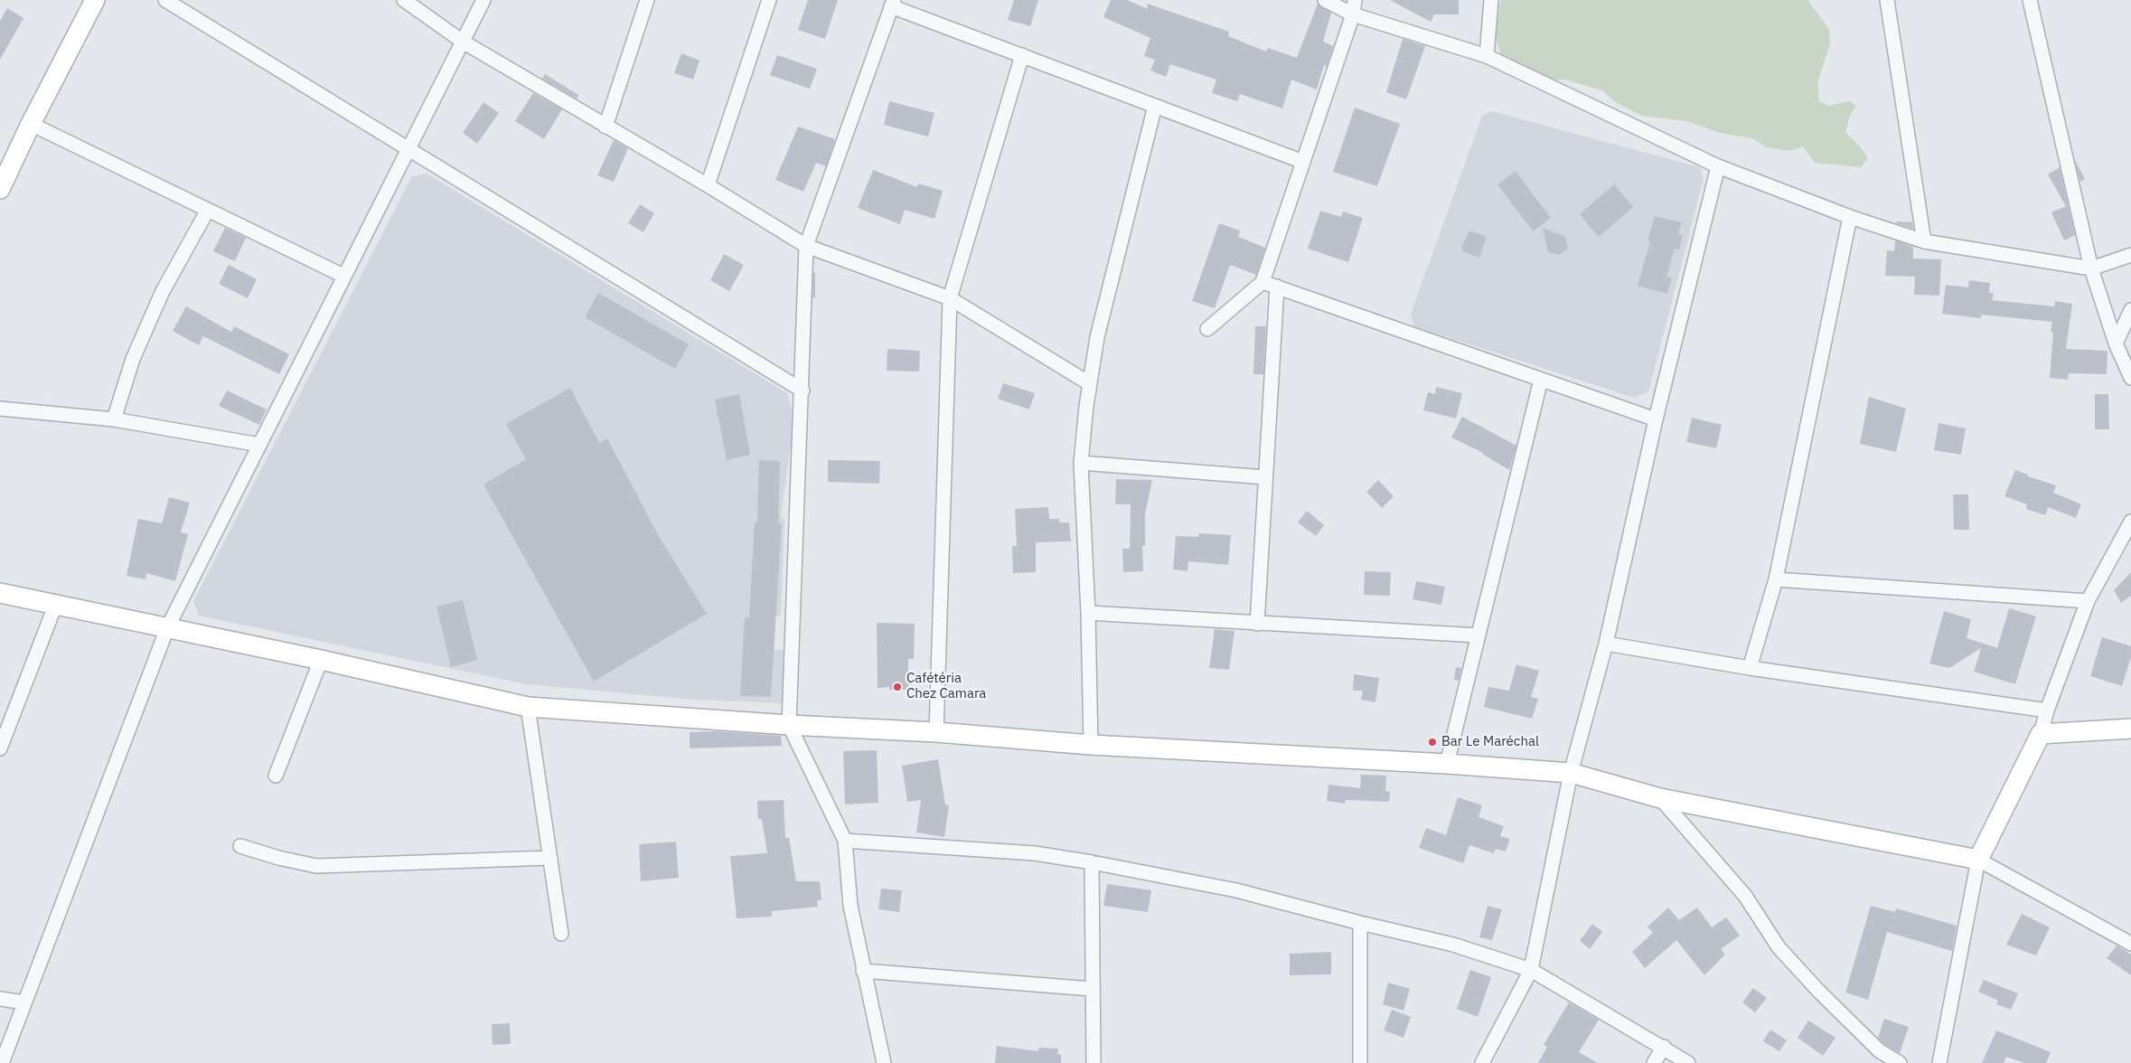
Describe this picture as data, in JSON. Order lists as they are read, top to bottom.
{
  "places": ["Cafétéria Chez Camara", "Bar Le Maréchal"]
}
